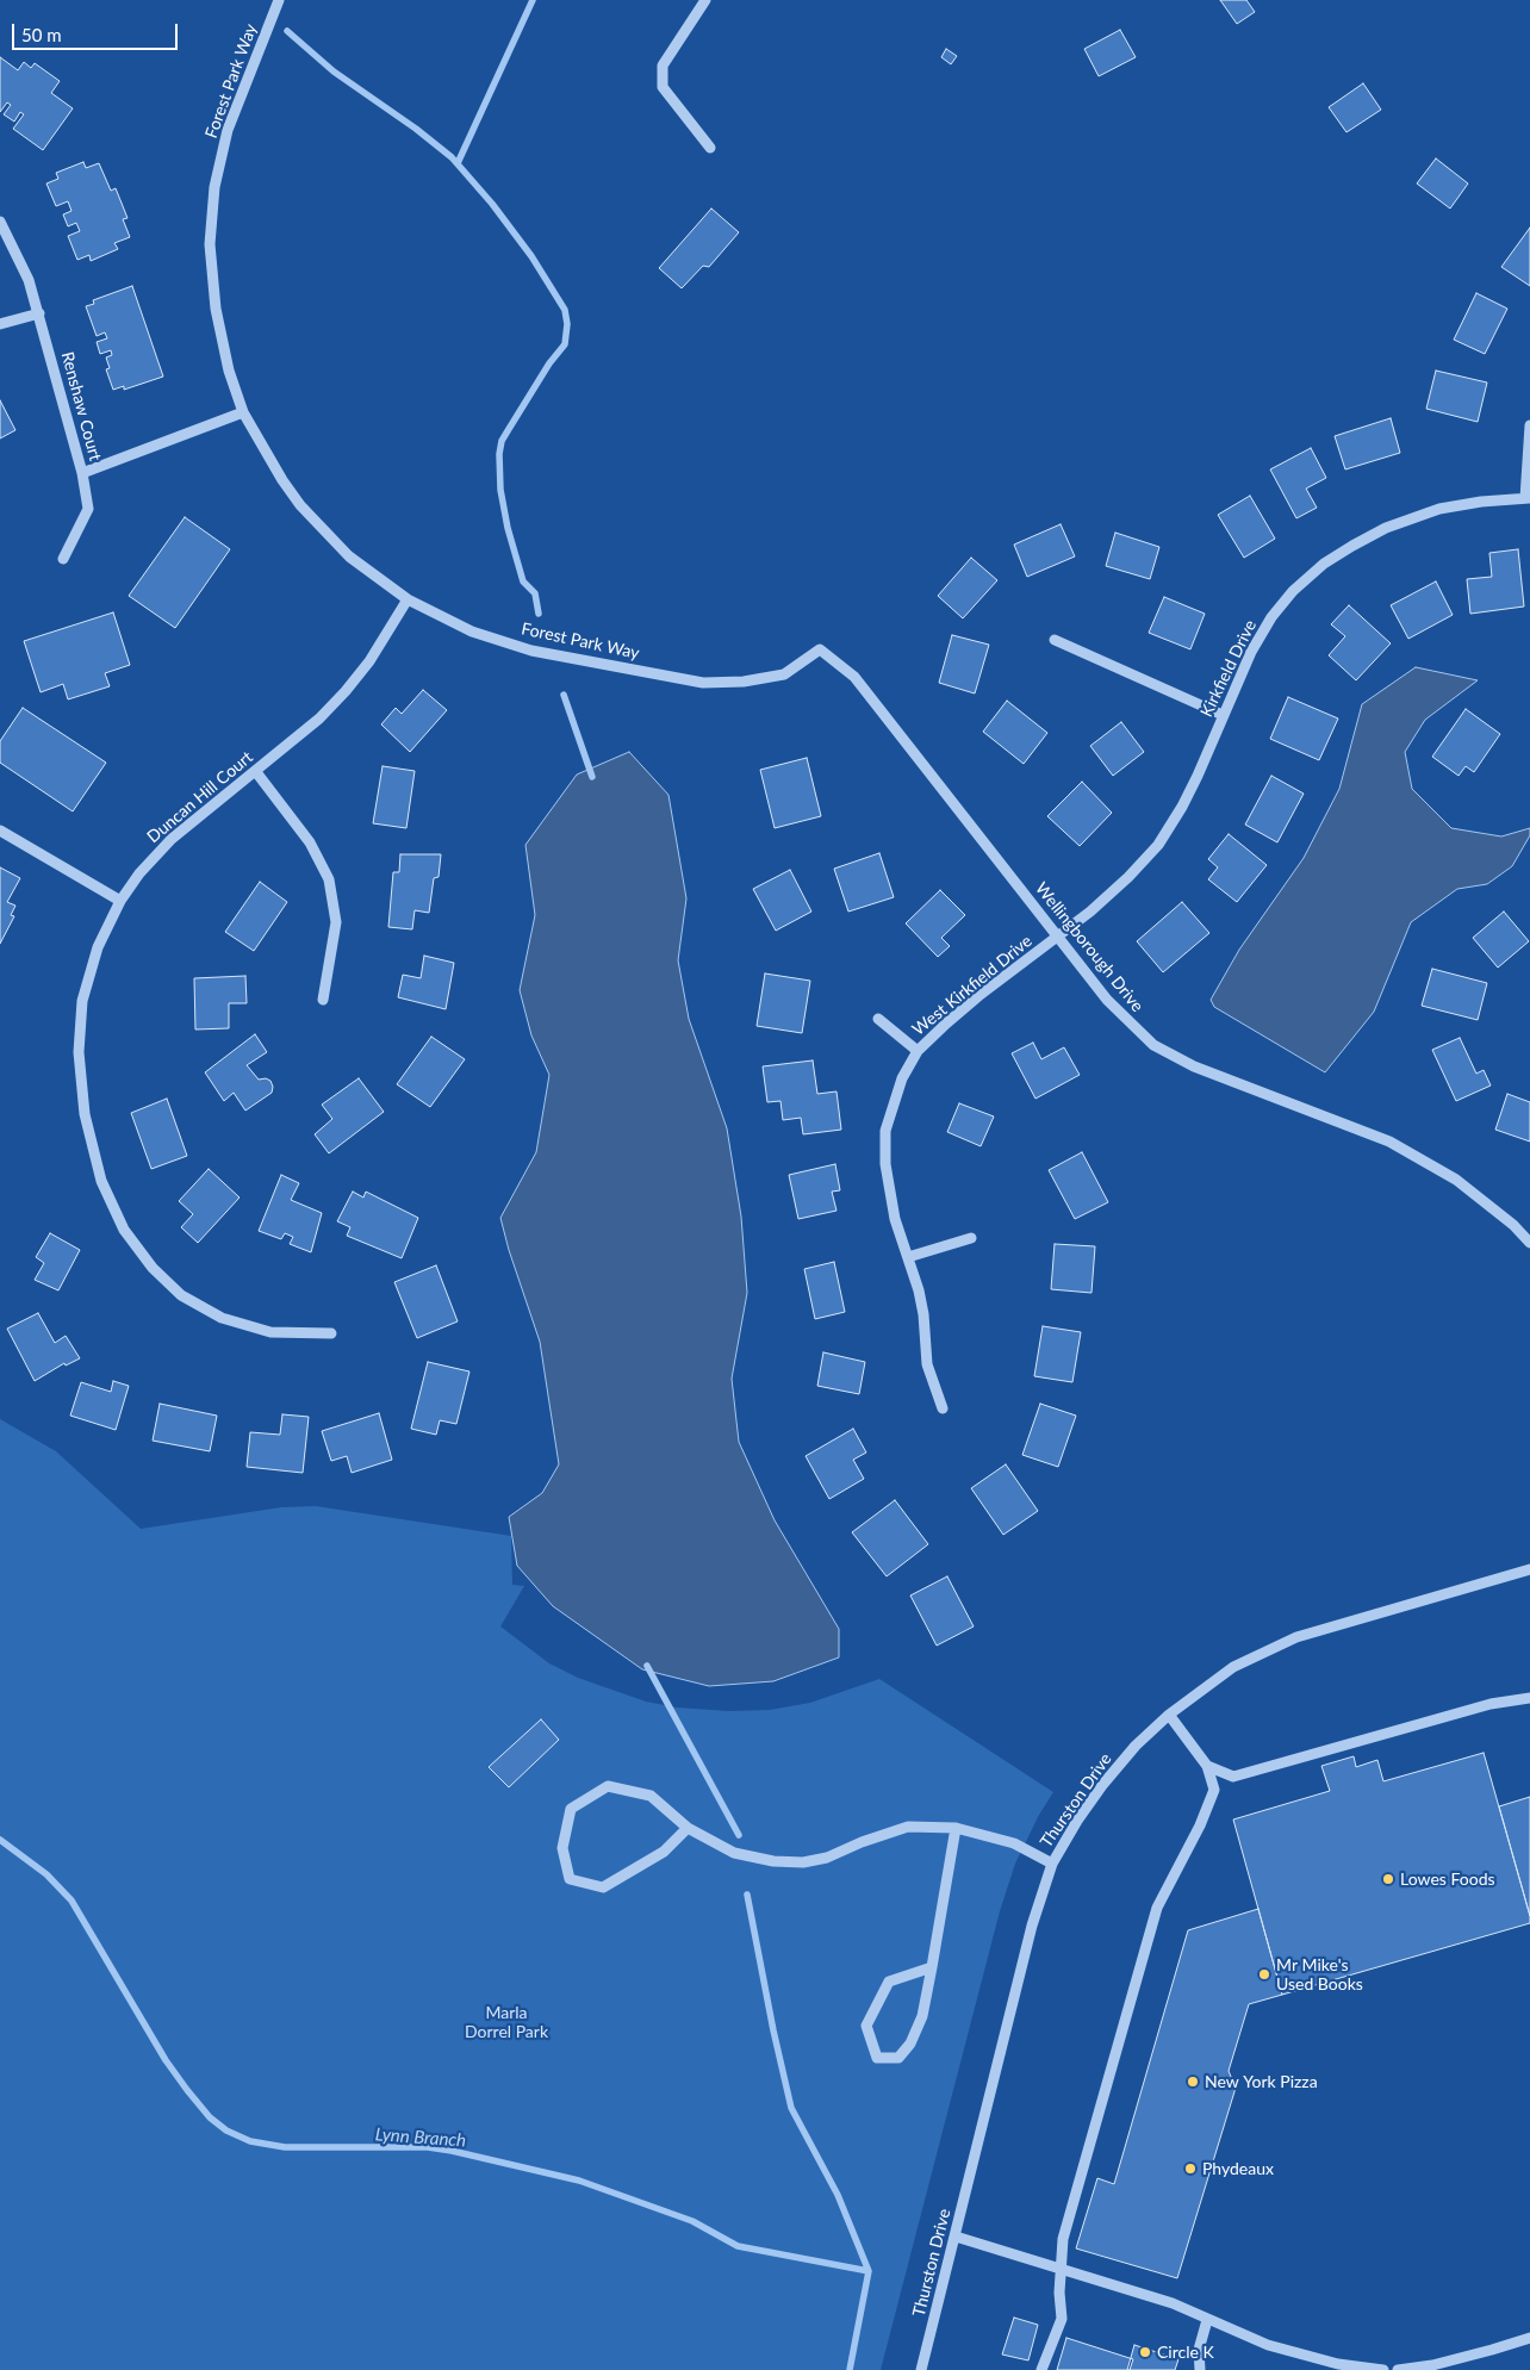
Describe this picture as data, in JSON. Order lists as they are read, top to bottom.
{
  "streets": {
    "street": [
      "Forest Park Way",
      "Renshaw Court",
      "Kirkfield Drive",
      "Duncan Hill Court",
      "Wellingborough Drive",
      "West Kirkfield Drive",
      "Thurston Drive"
    ]
  },
  "crossings": [
    ["Forest Park Way", "Renshaw Court"],
    ["Forest Park Way", "Duncan Hill Court"],
    ["Forest Park Way", "Wellingborough Drive"],
    ["Kirkfield Drive", "Wellingborough Drive"],
    ["Kirkfield Drive", "West Kirkfield Drive"],
    ["Wellingborough Drive", "West Kirkfield Drive"]
  ],
  "water": ["Lynn Branch"],
  "parks": ["Marla Dorrel Park"],
  "places": [
    "Lowes Foods",
    "Mr Mike's Used Books",
    "New York Pizza",
    "Phydeaux",
    "Circle K"
  ],
  "scale_bar": "50 m"
}
